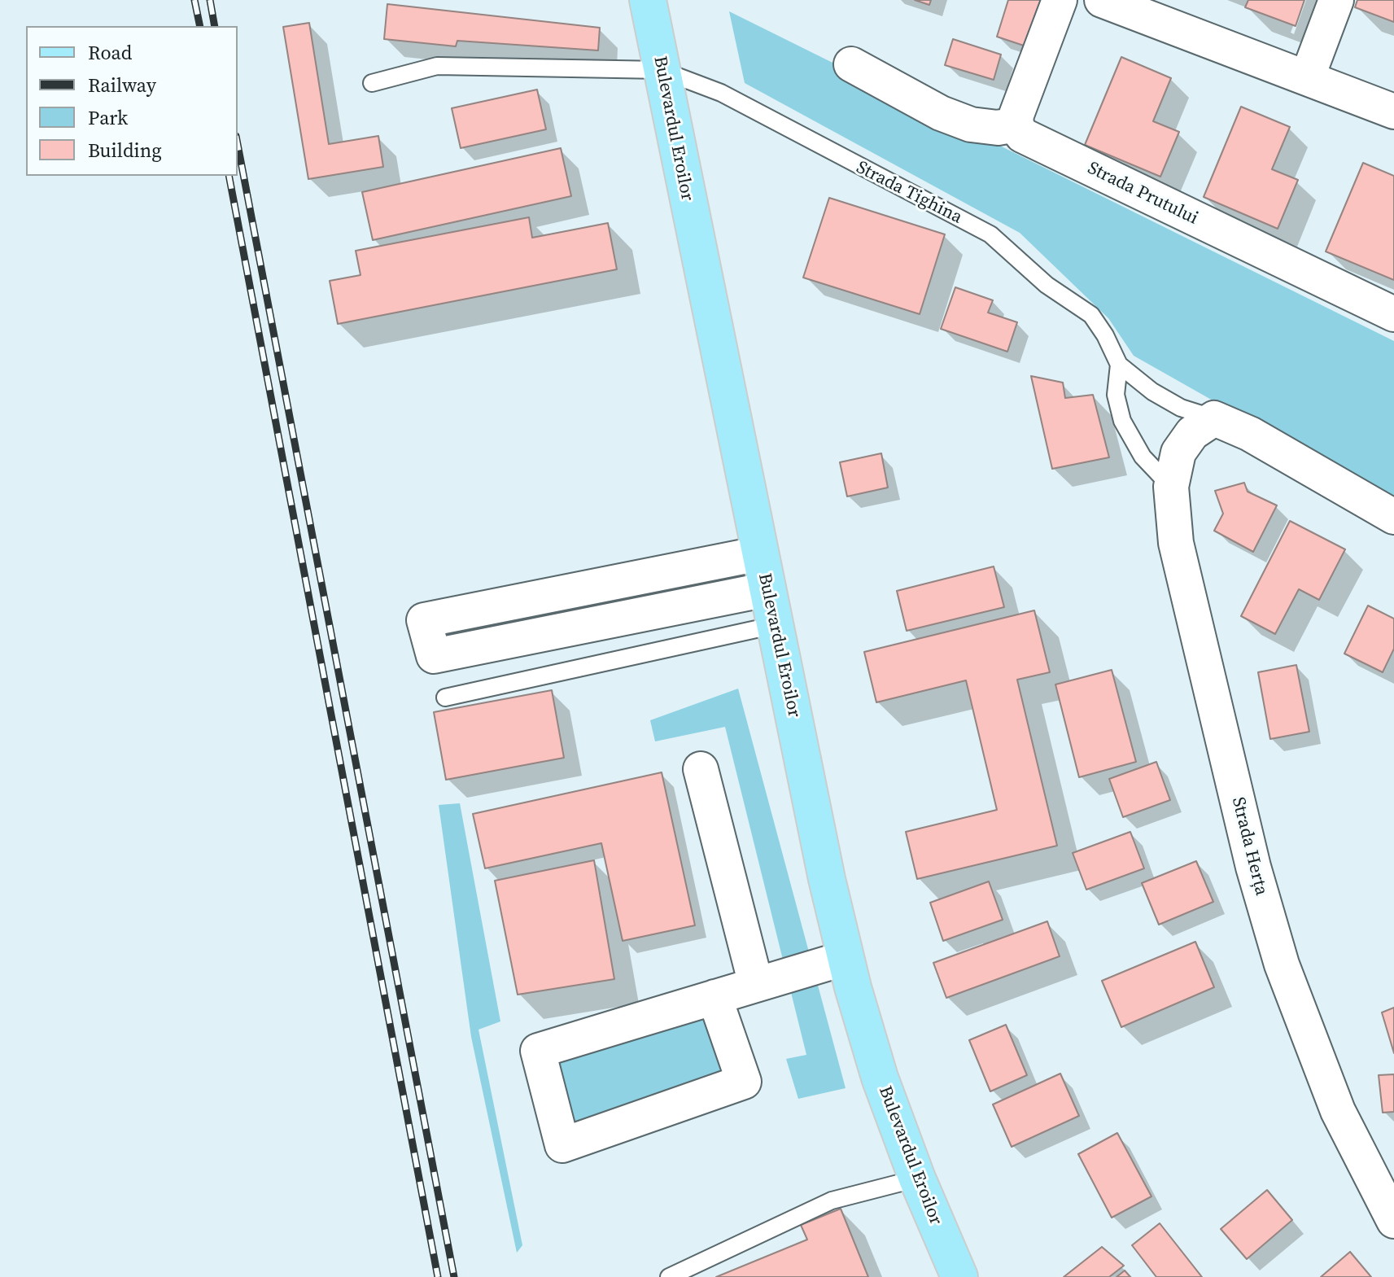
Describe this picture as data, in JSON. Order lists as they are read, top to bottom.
{
  "streets": {
    "main road": ["Bulevardul Eroilor"],
    "street": ["Strada Prutului", "Strada Herța"],
    "lane": ["Strada Tighina"]
  },
  "crossings": [
    ["Bulevardul Eroilor", "Strada Tighina"]
  ],
  "legend": [
    "Road",
    "Railway",
    "Park",
    "Building"
  ]
}
